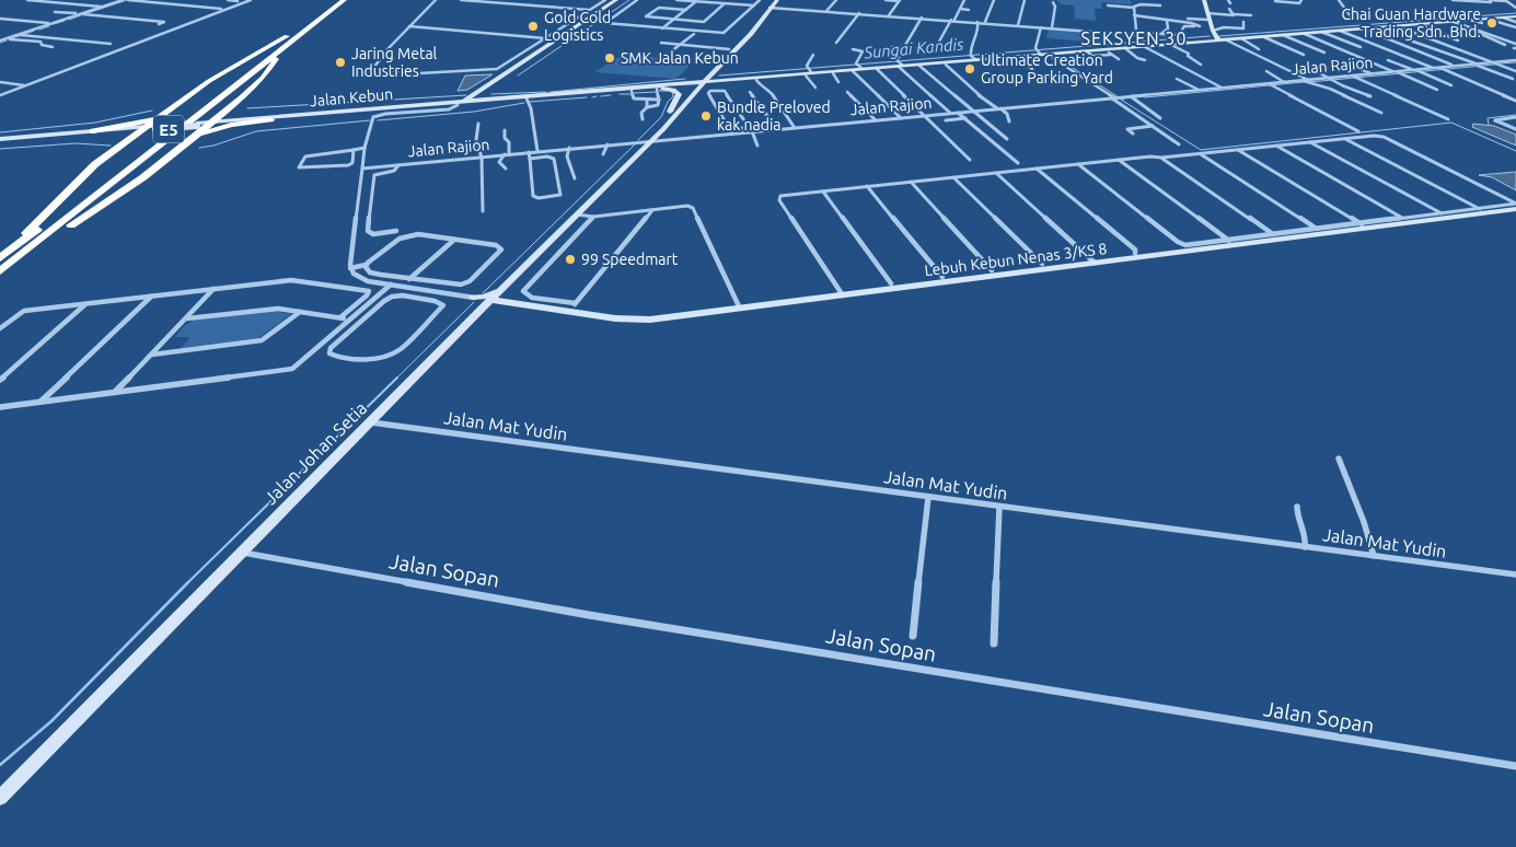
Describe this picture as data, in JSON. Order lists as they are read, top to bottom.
{
  "streets": {
    "highway": ["E5"],
    "main road": ["Jalan Kebun", "Lebuh Kebun Nenas 3/KS 8", "Jalan Johan Setia"],
    "street": ["Jalan Rajion", "Jalan Mat Yudin", "Jalan Sopan"]
  },
  "crossings": [
    ["Jalan Rajion", "Jalan Johan Setia"],
    ["Jalan Kebun", "Jalan Johan Setia"],
    ["Lebuh Kebun Nenas 3/KS 8", "Jalan Johan Setia"],
    ["Jalan Mat Yudin", "Jalan Johan Setia"],
    ["Jalan Johan Setia", "Jalan Sopan"]
  ],
  "districts": ["SEKSYEN 30"],
  "water": ["Sungai Kandis"],
  "places": [
    "Chai Guan Hardware Trading Sdn. Bhd.",
    "Gold Cold Logistics",
    "SMK Jalan Kebun",
    "Jaring Metal Industries",
    "Ultimate Creation Group Parking Yard",
    "Bundle Preloved kak nadia",
    "99 Speedmart"
  ]
}
